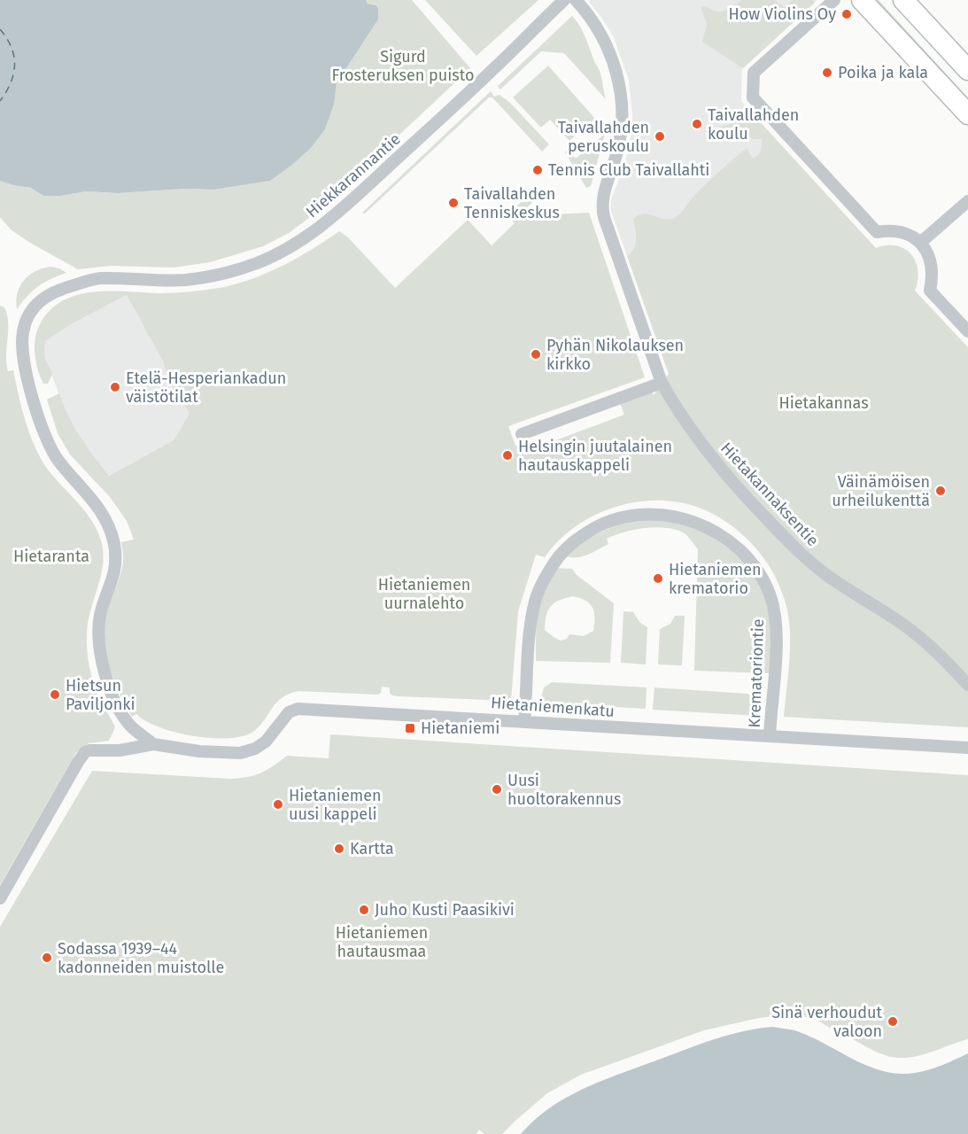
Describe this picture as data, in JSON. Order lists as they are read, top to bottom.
{
  "streets": {
    "street": [
      "Hiekkarannantie",
      "Hietakannaksentie",
      "Krematoriontie",
      "Hietaniemenkatu"
    ]
  },
  "crossings": [
    ["Hiekkarannantie", "Hietaniemenkatu"],
    ["Krematoriontie", "Hietaniemenkatu"]
  ],
  "parks": [
    "Sigurd Frosteruksen puisto",
    "Hietakannas",
    "Hietaranta",
    "Hietaniemen uurnalehto",
    "Hietaniemen hautausmaa"
  ],
  "places": {
    "other": [
      "How Violins Oy",
      "Poika ja kala",
      "Taivallahden koulu",
      "Taivallahden peruskoulu",
      "Tennis Club Taivallahti",
      "Taivallahden Tenniskeskus",
      "Pyhän Nikolauksen kirkko",
      "Etelä-Hesperiankadun väistötilat",
      "Helsingin juutalainen hautauskappeli",
      "Väinämöisen urheilukenttä",
      "Hietaniemen krematorio",
      "Hietsun Paviljonki",
      "Uusi huoltorakennus",
      "Hietaniemen uusi kappeli",
      "Kartta",
      "Juho Kusti Paasikivi",
      "Sodassa 1939–44 kadonneiden muistolle",
      "Sinä verhoudut valoon"
    ],
    "transit": ["Hietaniemi"]
  }
}
